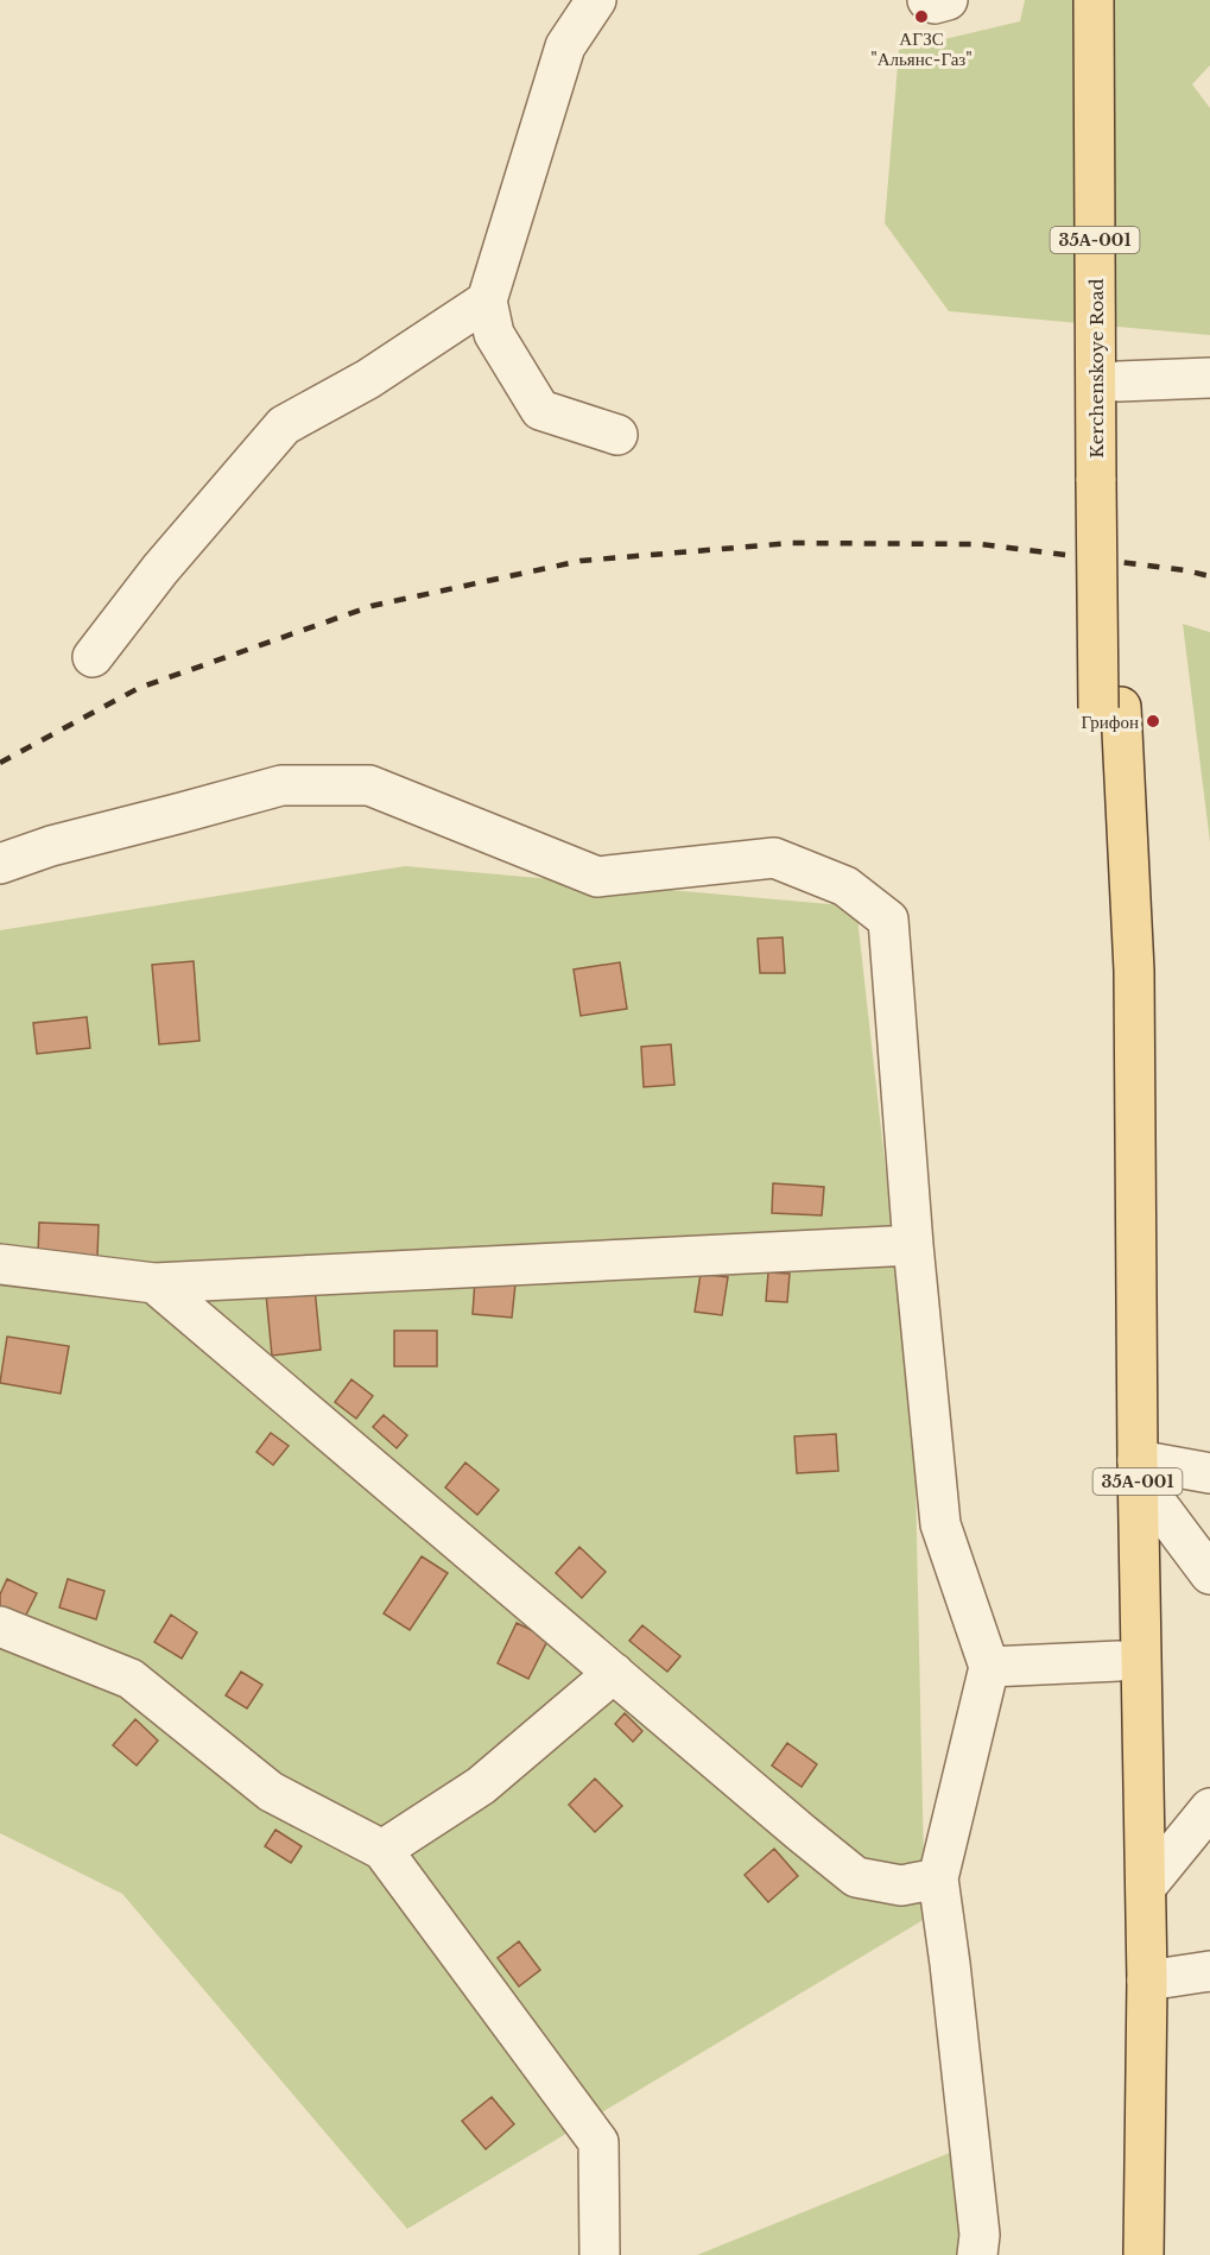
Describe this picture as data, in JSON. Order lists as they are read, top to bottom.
{
  "streets": {
    "main road": ["35А-001", "Kerchenskoye Road"]
  },
  "crossings": [
    ["35А-001", "Kerchenskoye Road"]
  ],
  "places": ["АГЗС \"Альянс-Газ\"", "Грифон"]
}
